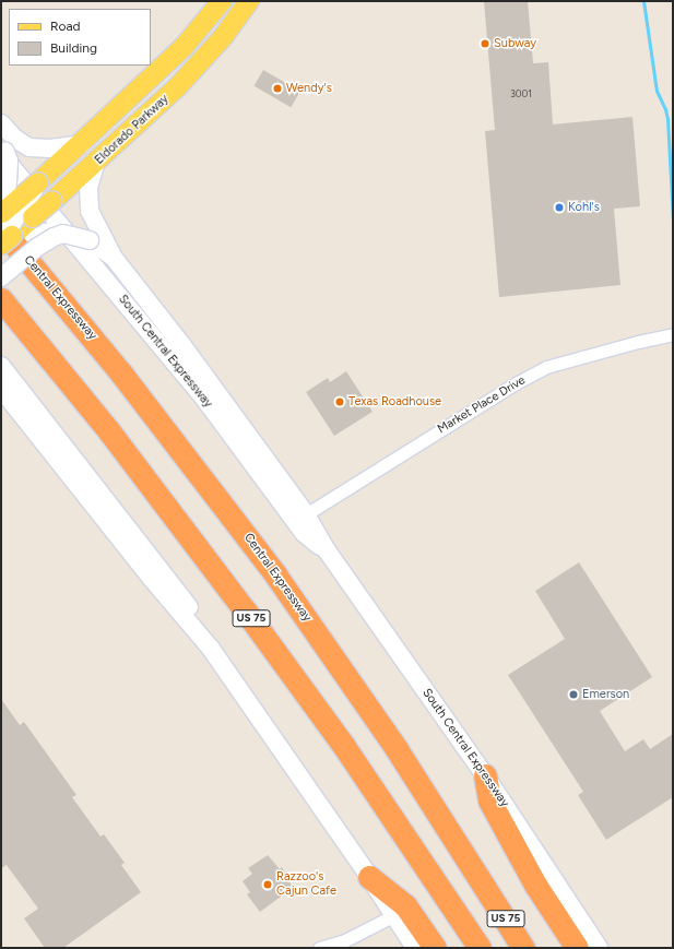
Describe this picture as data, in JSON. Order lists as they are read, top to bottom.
{
  "streets": {
    "highway": ["Central Expressway", "US 75"],
    "main road": ["Eldorado Parkway", "South Central Expressway"],
    "street": ["Market Place Drive"]
  },
  "crossings": [
    ["Eldorado Parkway", "Central Expressway"],
    ["South Central Expressway", "Market Place Drive"]
  ],
  "places": [
    "Subway",
    "Wendy's",
    "Kohl's",
    "Texas Roadhouse",
    "Emerson",
    "Razzoo's Cajun Cafe"
  ],
  "house_numbers": ["3001"],
  "legend": ["Road", "Building"]
}
